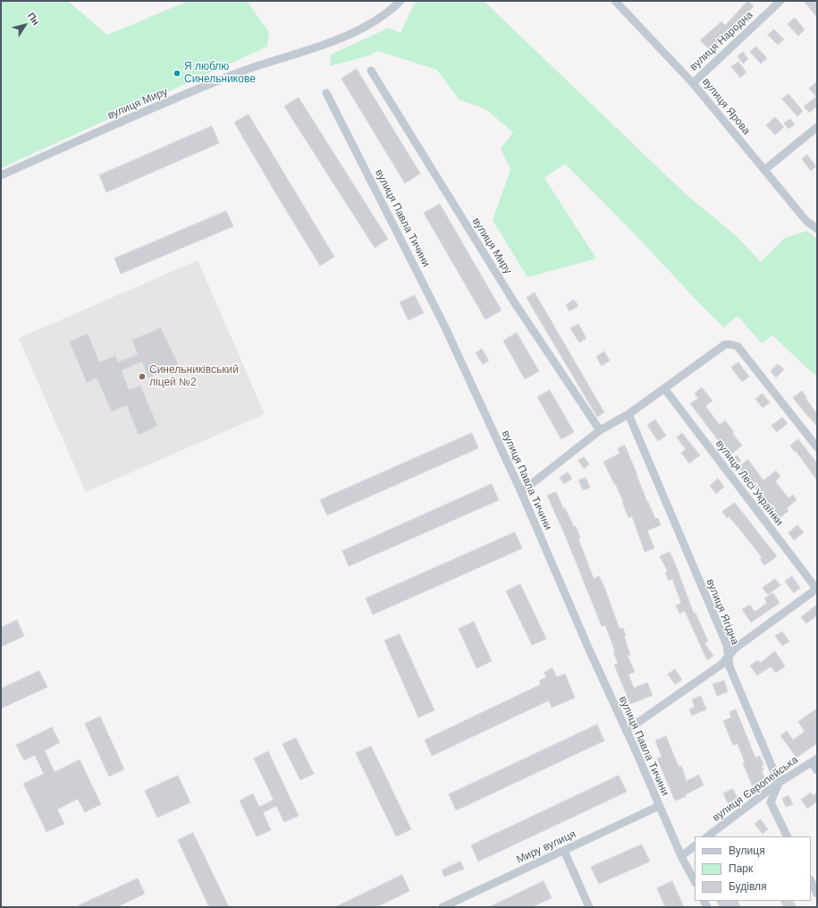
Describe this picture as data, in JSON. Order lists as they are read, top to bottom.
{
  "streets": {
    "street": [
      "вулиця Народна",
      "вулиця Миру",
      "вулиця Ярова",
      "вулиця Павла Тичини",
      "вулиця Лесі Українки",
      "вулиця Ягідна",
      "вулиця Європейська",
      "Миру вулиця"
    ]
  },
  "crossings": [
    ["вулиця Народна", "вулиця Ярова"],
    ["вулиця Павла Тичини", "Миру вулиця"],
    ["вулиця Ягідна", "вулиця Європейська"]
  ],
  "places": ["Я люблю Синельникове", "Синельниківський ліцей №2"],
  "legend": ["Вулиця", "Парк", "Будівля"],
  "north": "top right"
}
